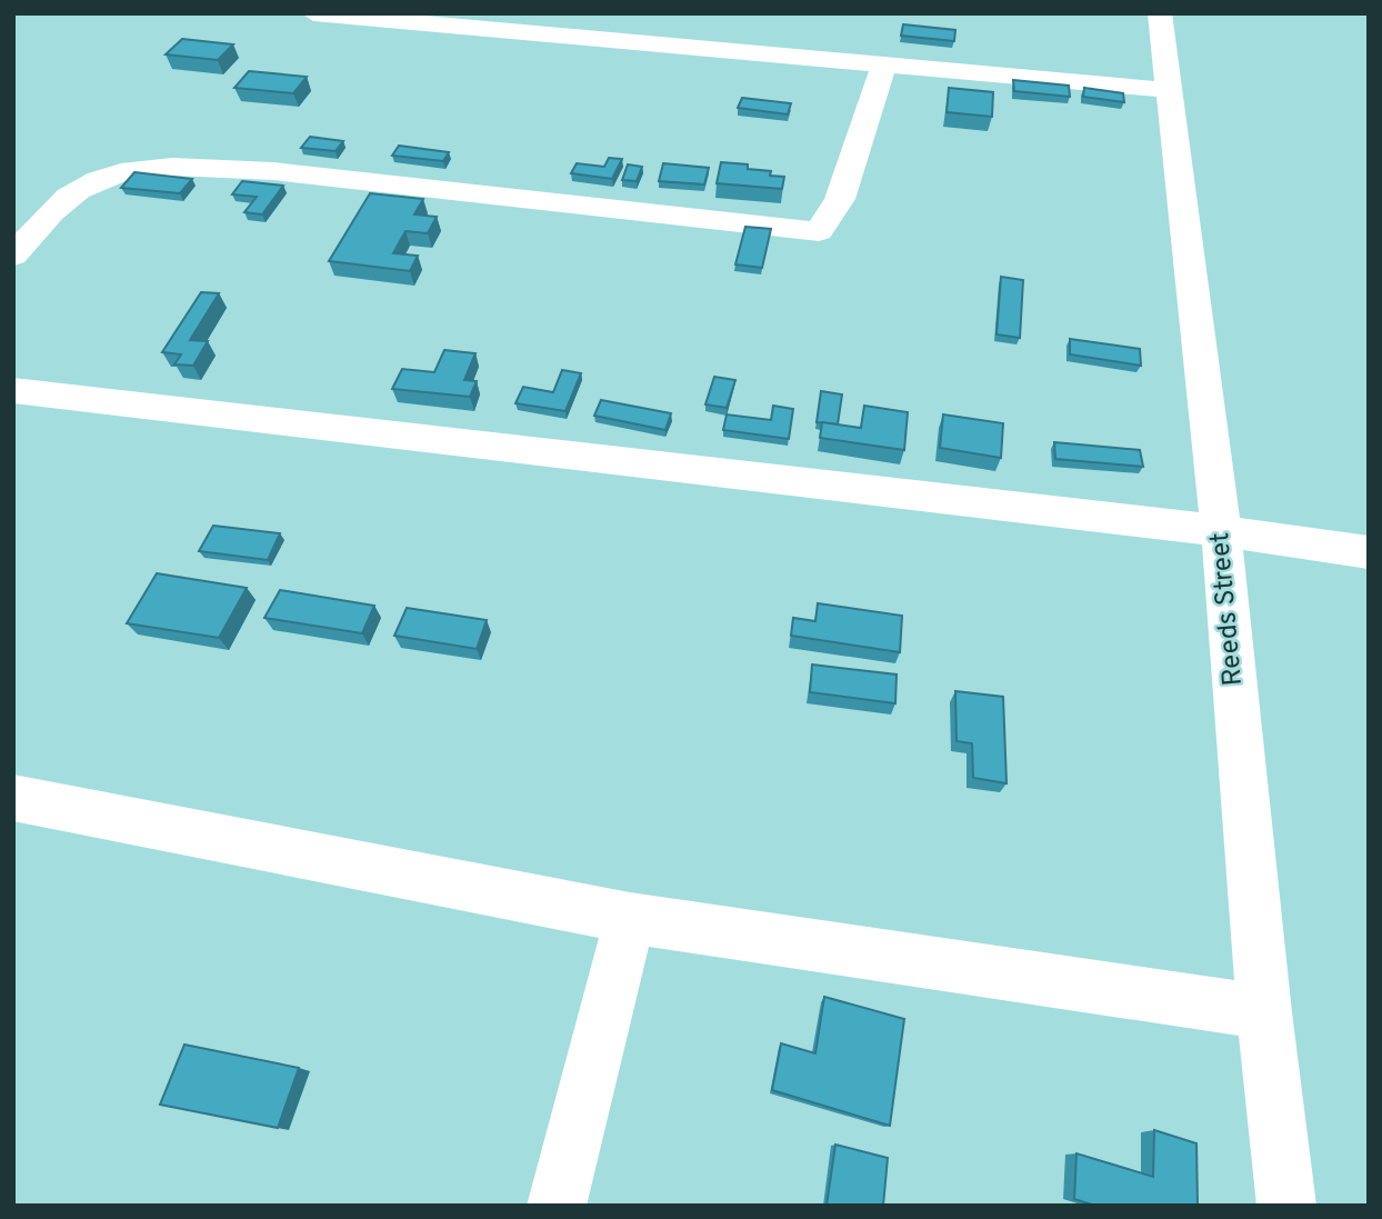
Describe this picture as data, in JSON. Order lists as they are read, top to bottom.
{
  "streets": {
    "street": ["Reeds Street"]
  }
}
